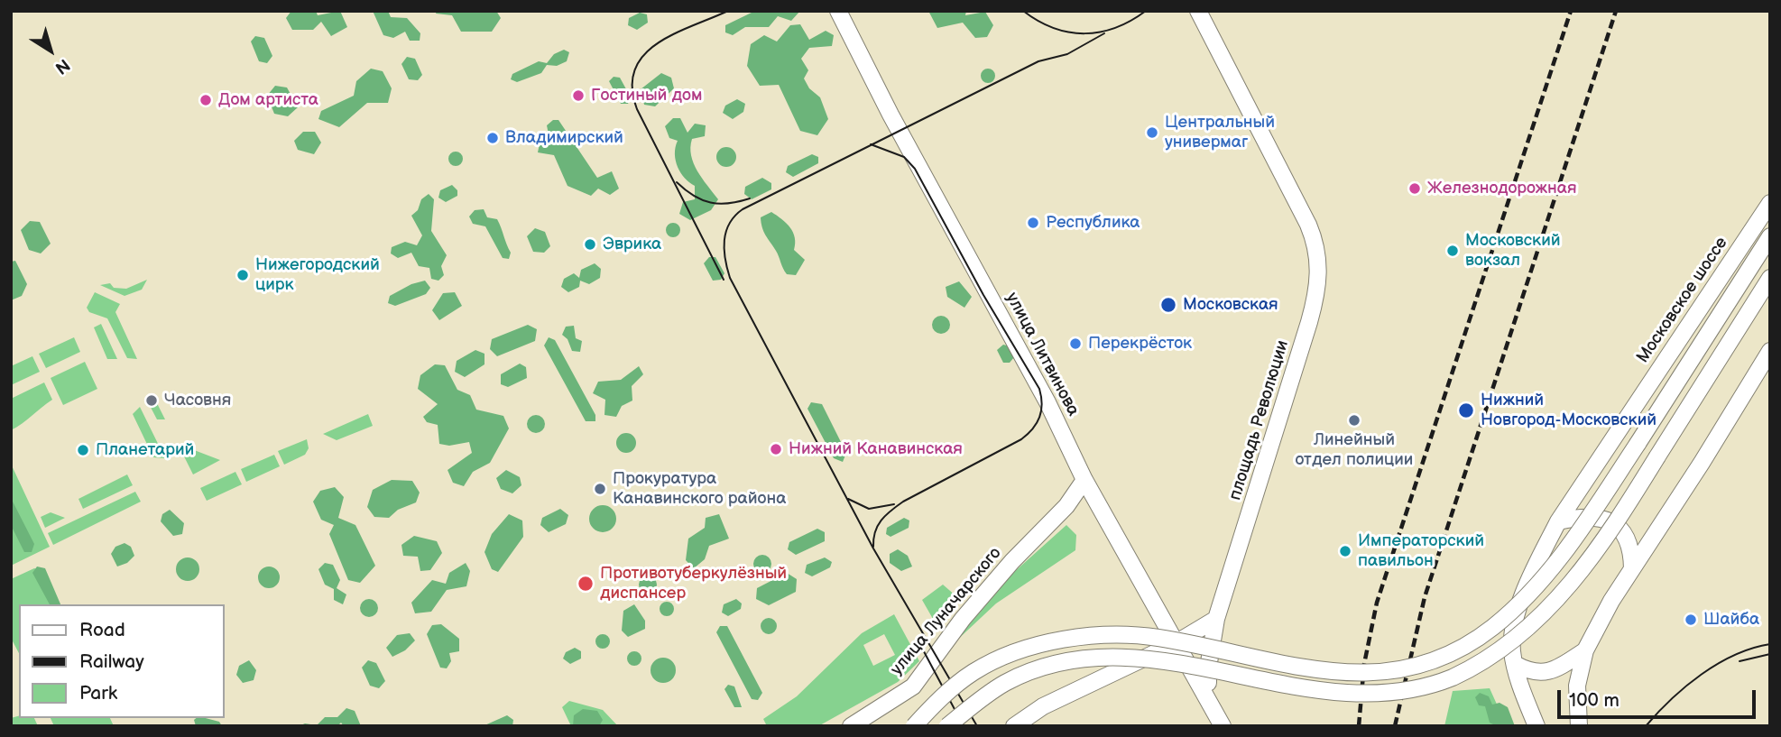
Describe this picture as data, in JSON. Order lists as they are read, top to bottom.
{
  "streets": {
    "main road": [
      "Московское шоссе",
      "улица Литвинова",
      "площадь Революции",
      "улица Луначарского"
    ]
  },
  "crossings": [
    ["улица Литвинова", "площадь Революции"],
    ["улица Литвинова", "улица Луначарского"]
  ],
  "places": [
    "Гостиный дом",
    "Дом артиста",
    "Центральный универмаг",
    "Владимирский",
    "Железнодорожная",
    "Республика",
    "Эврика",
    "Московский вокзал",
    "Нижегородский цирк",
    "Московская",
    "Перекрёсток",
    "Часовня",
    "Нижний Новгород-Московский",
    "Линейный отдел полиции",
    "Нижний Канавинская",
    "Планетарий",
    "Прокуратура Канавинского района",
    "Императорский павильон",
    "Противотуберкулёзный диспансер",
    "Шайба"
  ],
  "legend": ["Road", "Railway", "Park"],
  "scale_bar": "100 m",
  "north": "bottom right"
}
